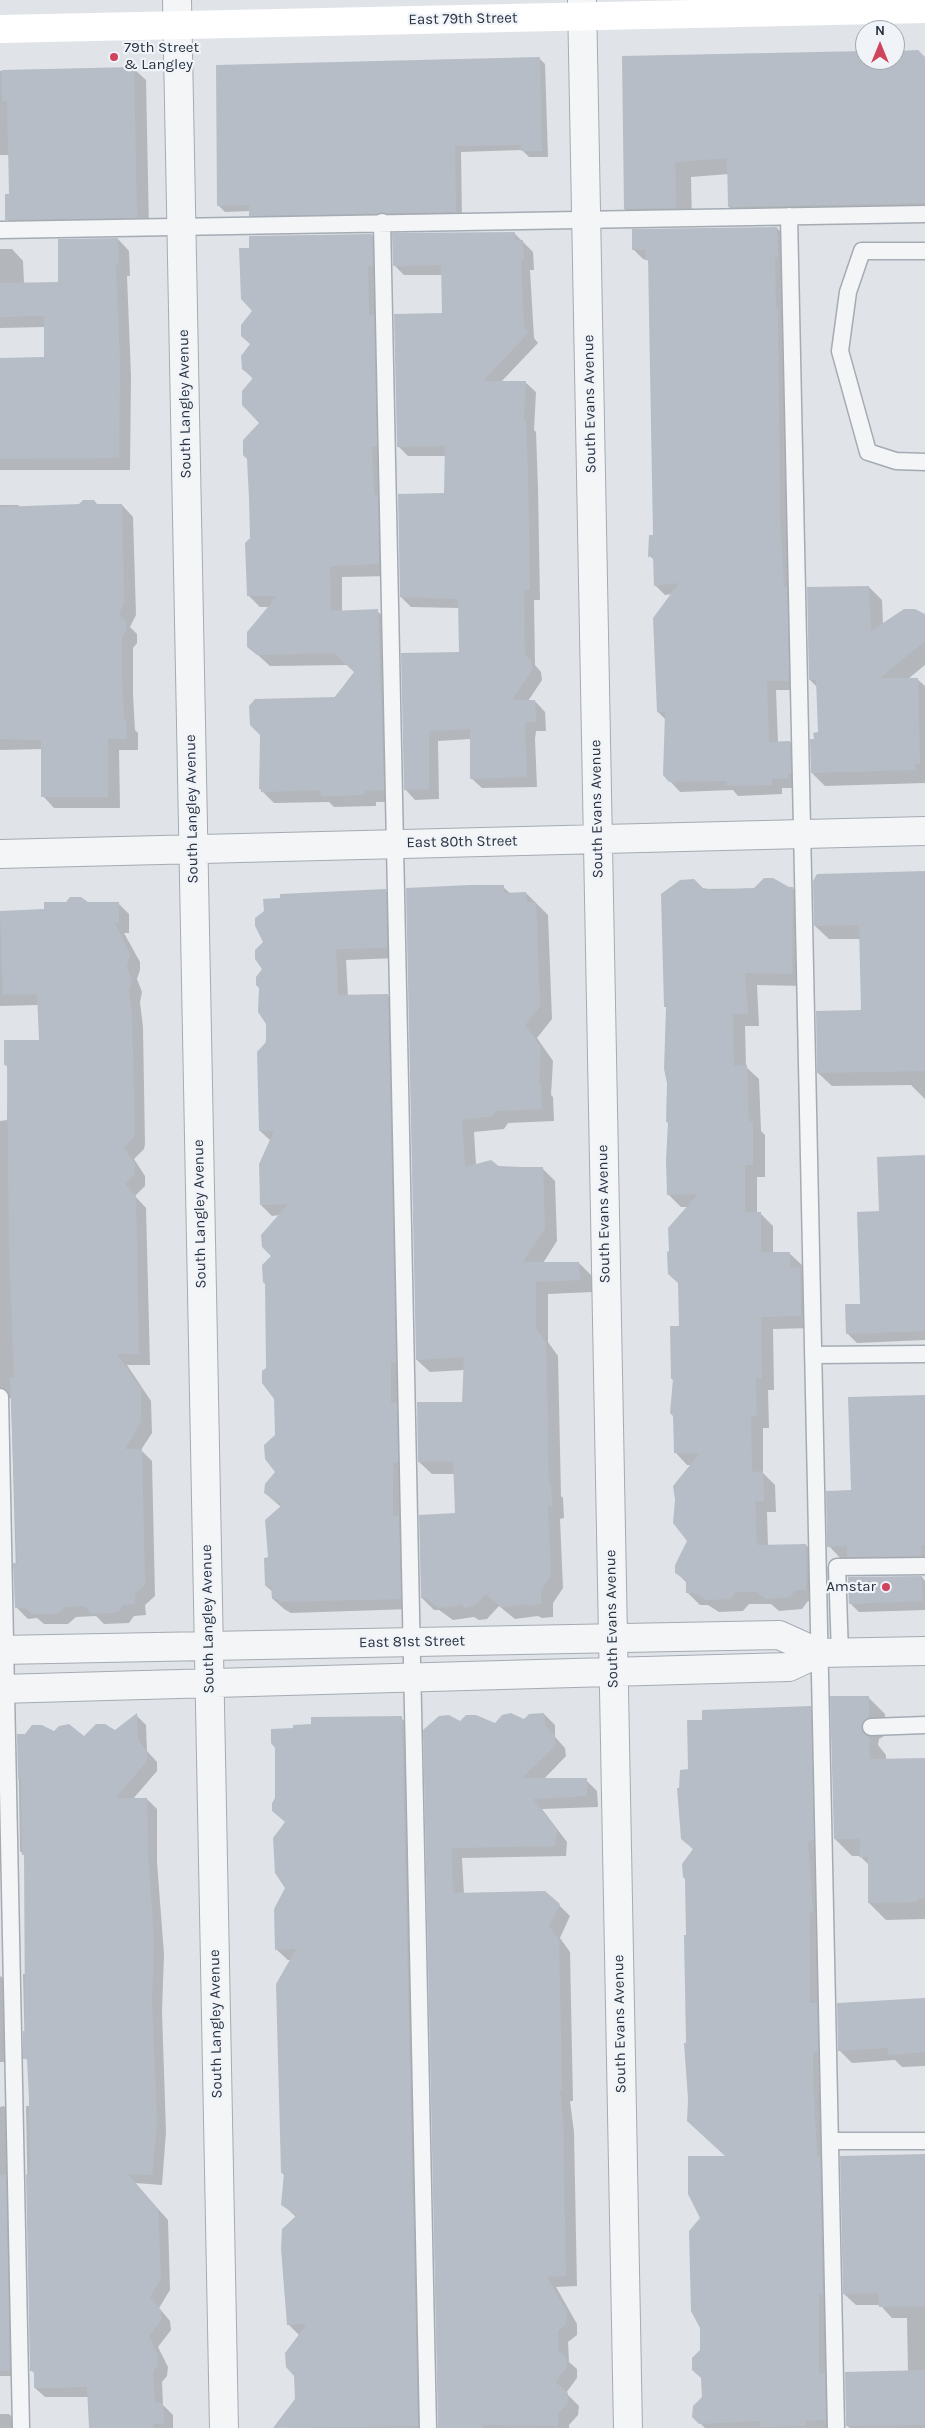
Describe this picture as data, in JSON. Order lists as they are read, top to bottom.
{
  "streets": {
    "main road": ["East 79th Street"],
    "street": [
      "South Langley Avenue",
      "South Evans Avenue",
      "East 80th Street",
      "East 81st Street"
    ]
  },
  "crossings": [
    ["East 79th Street", "South Langley Avenue"],
    ["East 79th Street", "South Evans Avenue"],
    ["South Langley Avenue", "East 80th Street"],
    ["South Langley Avenue", "East 81st Street"],
    ["South Evans Avenue", "East 80th Street"],
    ["South Evans Avenue", "East 81st Street"]
  ],
  "places": ["79th Street & Langley", "Amstar"],
  "north": "top"
}
